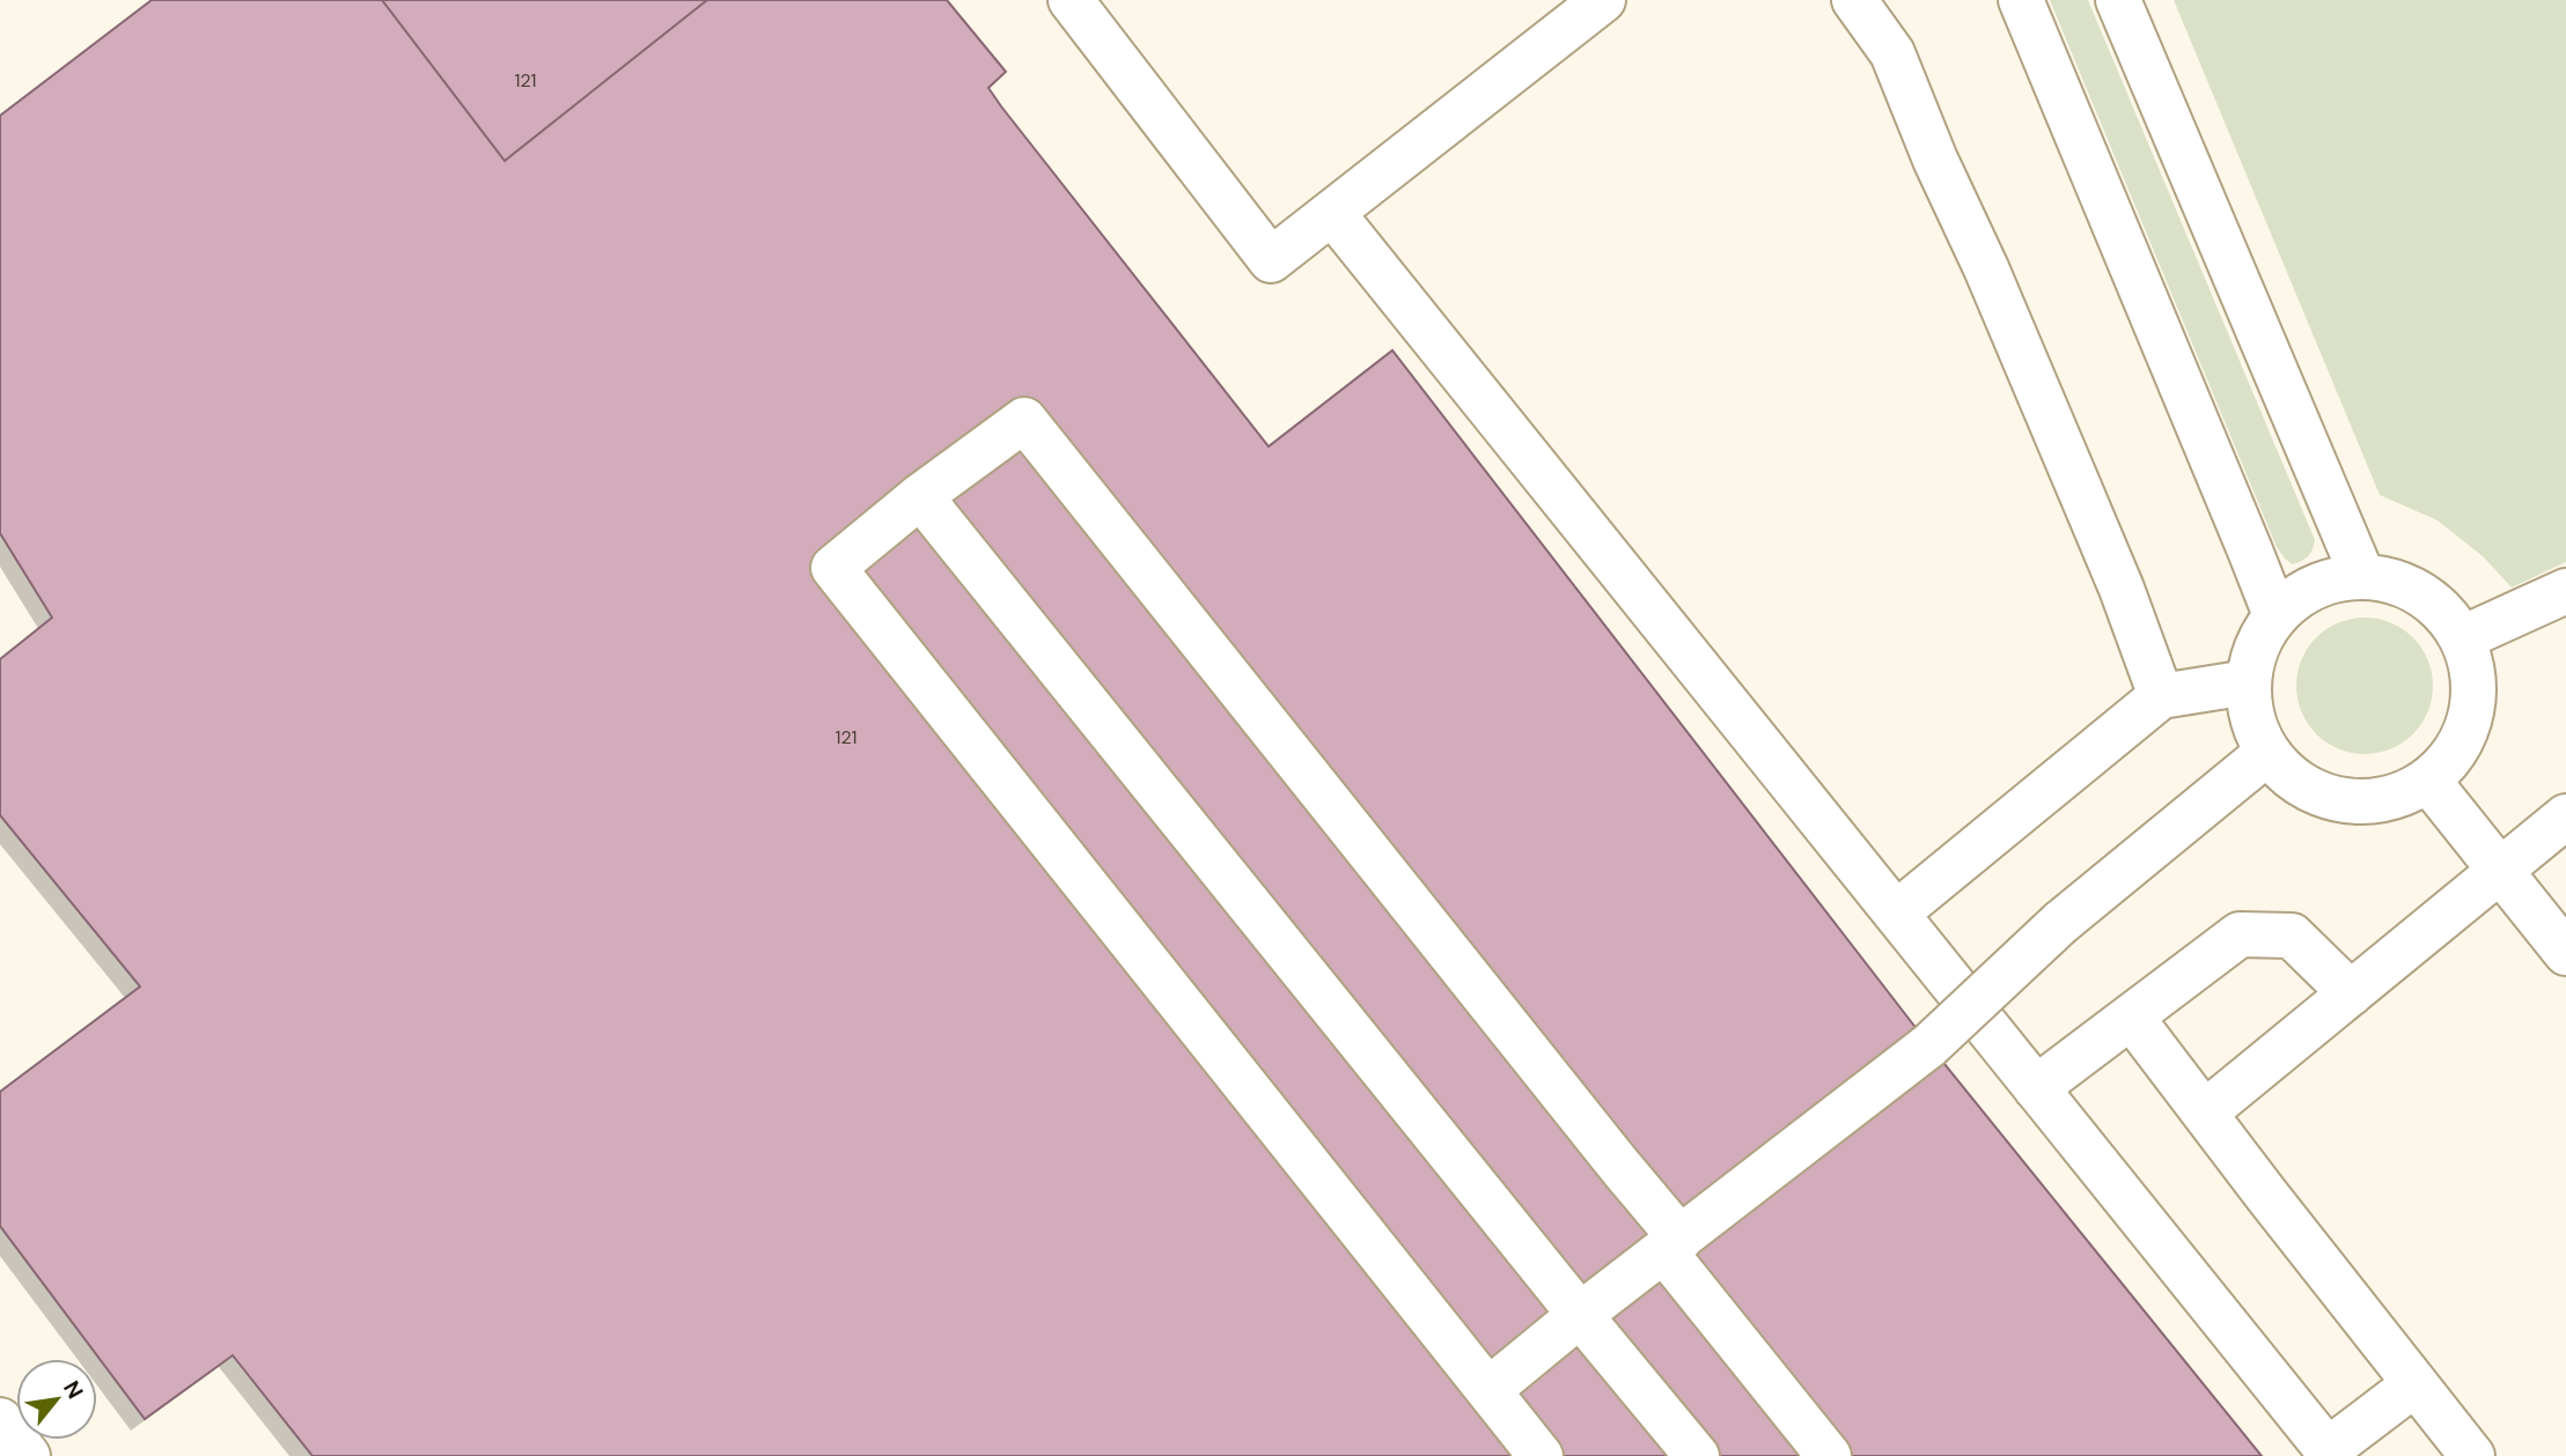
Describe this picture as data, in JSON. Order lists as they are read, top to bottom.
{
  "house_numbers": ["121", "121"],
  "north": "top right"
}
